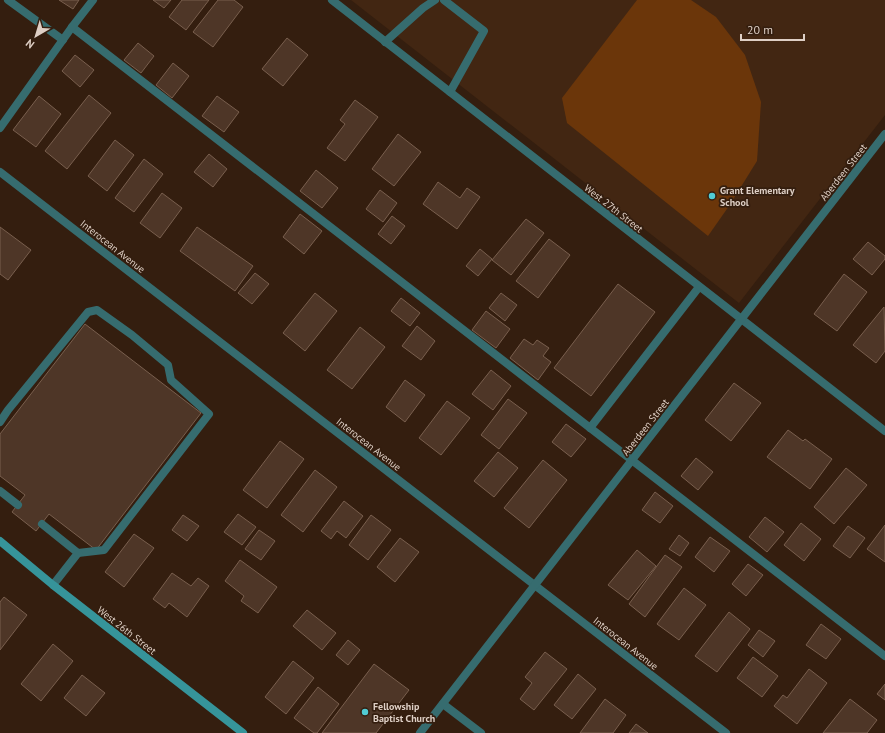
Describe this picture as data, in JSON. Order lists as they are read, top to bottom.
{
  "streets": {
    "street": [
      "Aberdeen Street",
      "West 27th Street",
      "Interocean Avenue",
      "West 26th Street"
    ]
  },
  "crossings": [
    ["Aberdeen Street", "West 27th Street"],
    ["Aberdeen Street", "Interocean Avenue"]
  ],
  "places": ["Grant Elementary School", "Fellowship Baptist Church"],
  "scale_bar": "20 m",
  "north": "bottom left"
}
